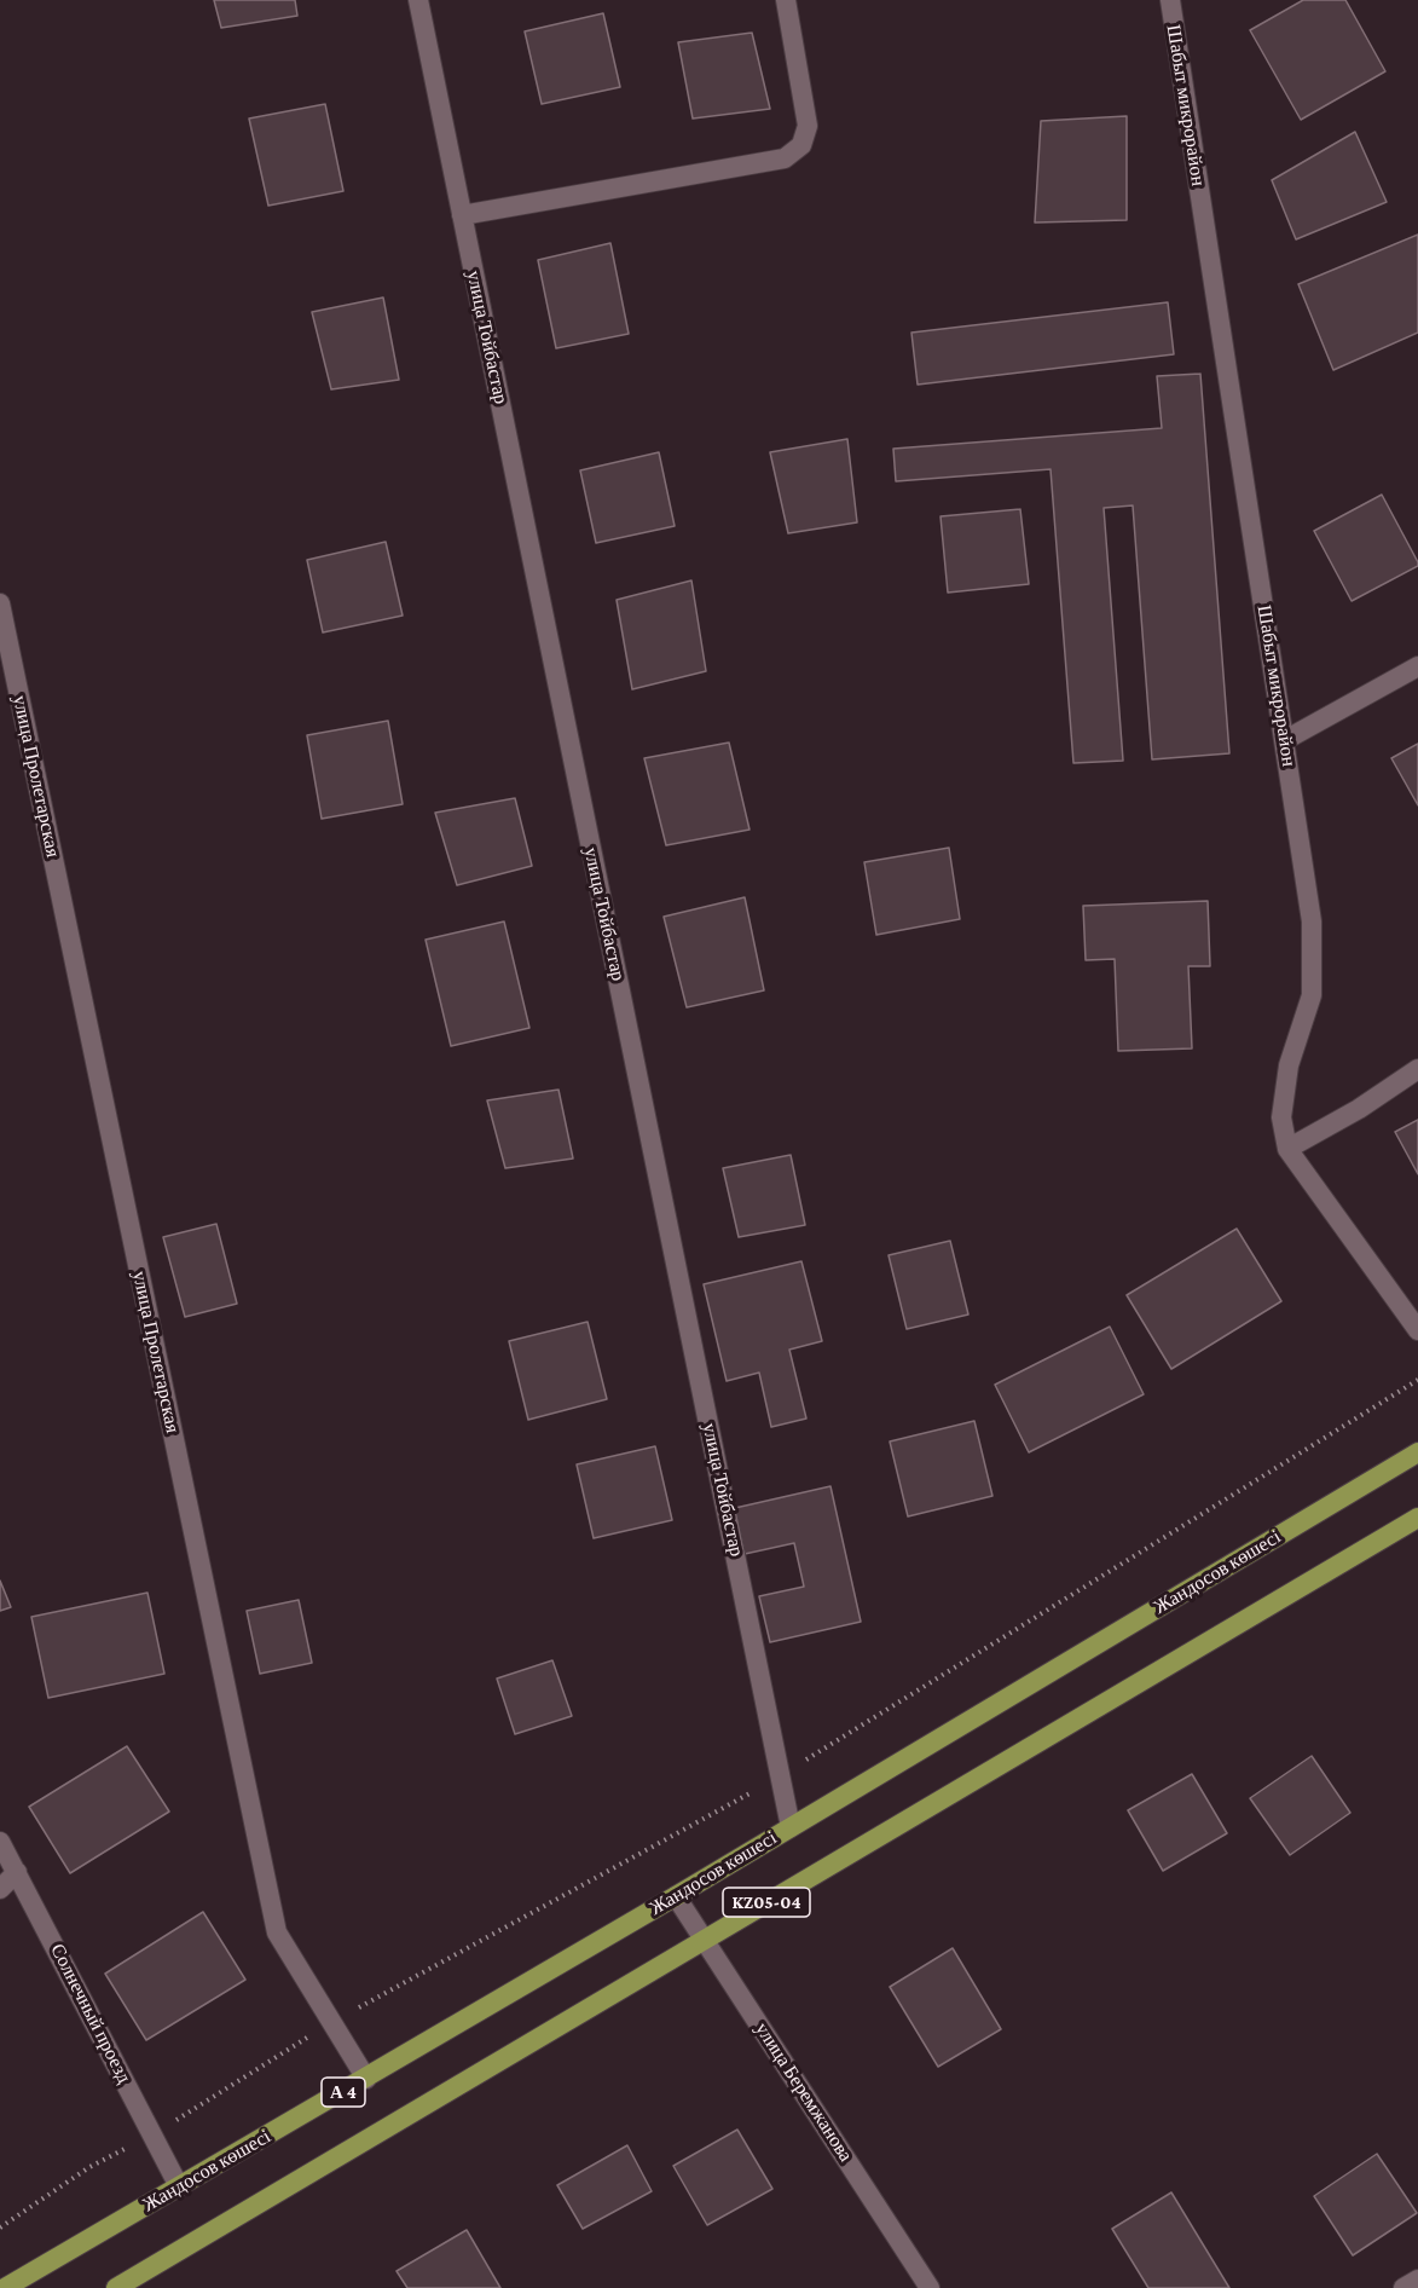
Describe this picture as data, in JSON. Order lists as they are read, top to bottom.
{
  "streets": {
    "main road": ["Жандосов көшесі", "KZ05-04", "А 4"],
    "street": [
      "Шабыт микрорайон",
      "улица Тойбастар",
      "улица Пролетарская",
      "Солнечный проезд",
      "улица Беремжанова"
    ]
  },
  "crossings": [
    ["улица Тойбастар", "Жандосов көшесі"],
    ["улица Пролетарская", "Жандосов көшесі"],
    ["Жандосов көшесі", "Солнечный проезд"],
    ["Жандосов көшесі", "улица Беремжанова"],
    ["KZ05-04", "улица Беремжанова"]
  ]
}
